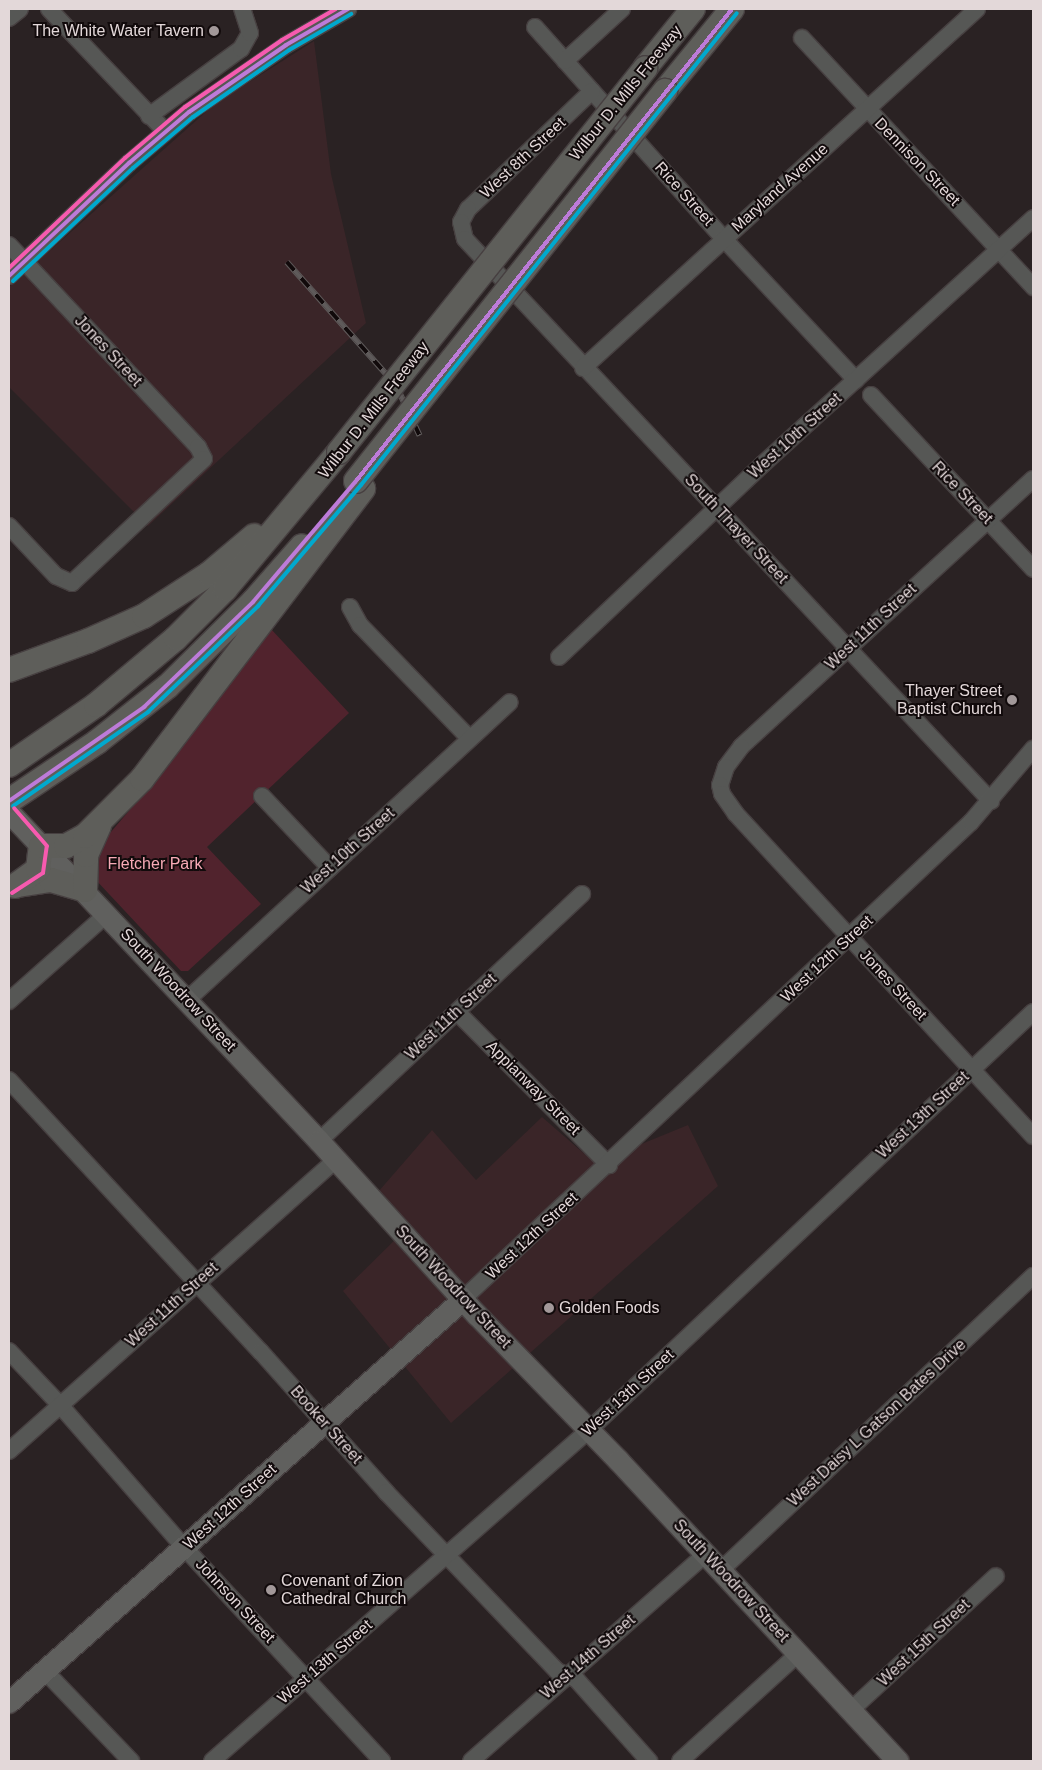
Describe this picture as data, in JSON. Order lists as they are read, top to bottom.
{
  "streets": {
    "highway": ["Wilbur D. Mills Freeway"],
    "main road": ["West 12th Street", "South Woodrow Street"],
    "street": [
      "West 8th Street",
      "Dennison Street",
      "Maryland Avenue",
      "Rice Street",
      "Jones Street",
      "West 10th Street",
      "South Thayer Street",
      "West 11th Street",
      "Appianway Street",
      "West 13th Street",
      "West Daisy L Gatson Bates Drive",
      "Booker Street",
      "Johnson Street",
      "West 15th Street",
      "West 14th Street"
    ]
  },
  "crossings": [
    ["West 8th Street", "Rice Street"],
    ["West 8th Street", "South Thayer Street"],
    ["Dennison Street", "Maryland Avenue"],
    ["Dennison Street", "West 10th Street"],
    ["Maryland Avenue", "Rice Street"],
    ["Maryland Avenue", "South Thayer Street"],
    ["Rice Street", "West 10th Street"],
    ["Rice Street", "West 11th Street"],
    ["Jones Street", "West 11th Street"],
    ["Jones Street", "West 12th Street"],
    ["Jones Street", "West 13th Street"],
    ["West 10th Street", "South Thayer Street"],
    ["West 10th Street", "South Woodrow Street"],
    ["South Thayer Street", "West 11th Street"],
    ["South Thayer Street", "West 12th Street"],
    ["West 11th Street", "South Woodrow Street"],
    ["West 11th Street", "Appianway Street"],
    ["West 11th Street", "Booker Street"],
    ["West 11th Street", "Johnson Street"],
    ["West 12th Street", "South Woodrow Street"],
    ["West 12th Street", "Appianway Street"],
    ["West 12th Street", "Booker Street"],
    ["West 12th Street", "Johnson Street"],
    ["South Woodrow Street", "West 13th Street"],
    ["South Woodrow Street", "West Daisy L Gatson Bates Drive"],
    ["South Woodrow Street", "West 15th Street"],
    ["South Woodrow Street", "West 14th Street"],
    ["West 13th Street", "Booker Street"],
    ["West 13th Street", "Johnson Street"],
    ["Booker Street", "West 14th Street"]
  ],
  "parks": ["Fletcher Park"],
  "places": [
    "The White Water Tavern",
    "Thayer Street Baptist Church",
    "Golden Foods",
    "Covenant of Zion Cathedral Church"
  ]
}
